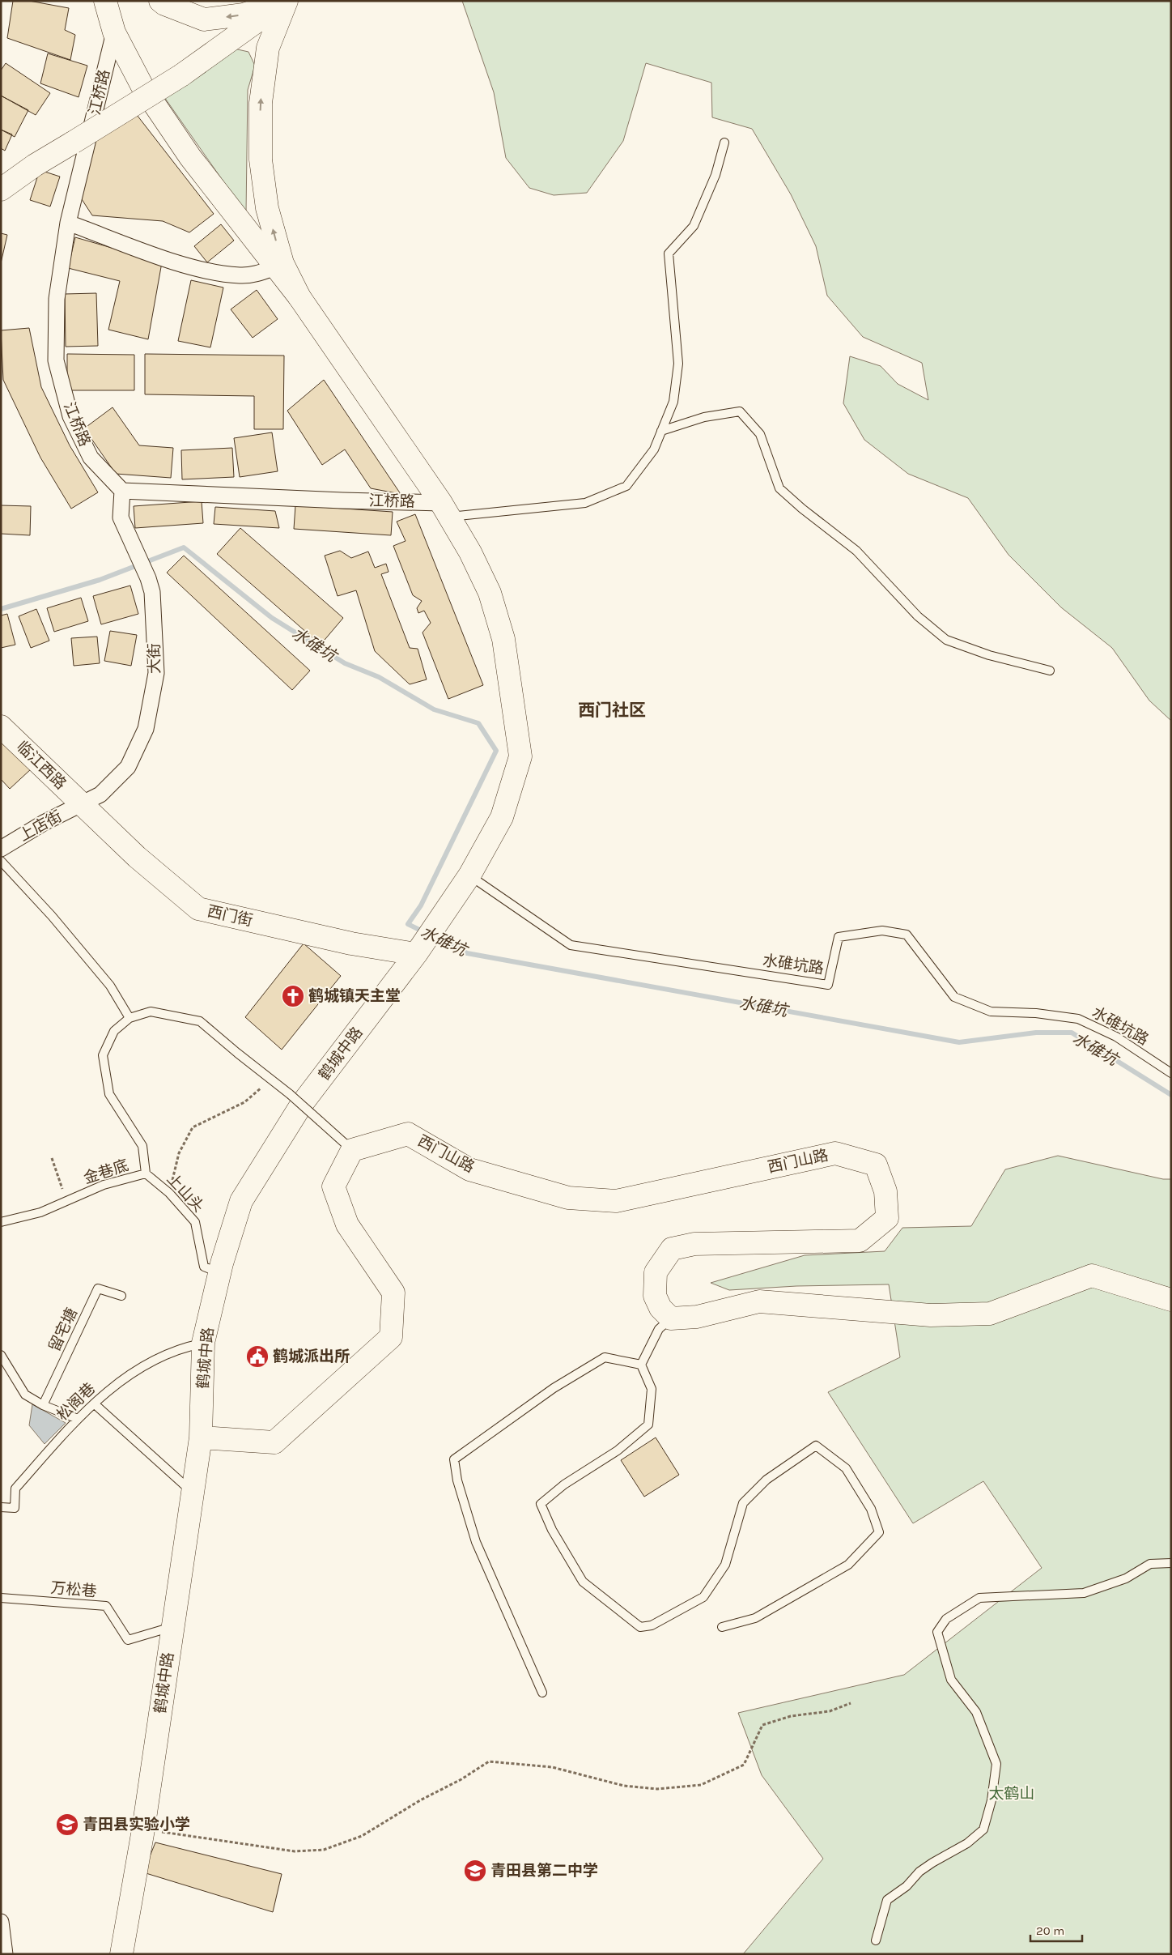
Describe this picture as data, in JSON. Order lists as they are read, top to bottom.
{
  "streets": {
    "main road": [
      "临江西路",
      "西门街",
      "鹤城中路",
      "西门山路"
    ],
    "street": ["江桥路", "大街", "上店街"],
    "lane": [
      "水碓坑路",
      "金巷底",
      "上山头",
      "留宅塘",
      "松阁巷",
      "万松巷"
    ]
  },
  "crossings": [
    ["江桥路", "大街"],
    ["江桥路", "鹤城中路"],
    ["大街", "临江西路"],
    ["大街", "上店街"],
    ["大街", "西门街"],
    ["临江西路", "上店街"],
    ["临江西路", "西门街"],
    ["上店街", "西门街"],
    ["西门街", "鹤城中路"],
    ["水碓坑路", "鹤城中路"],
    ["鹤城中路", "上山头"],
    ["鹤城中路", "松阁巷"],
    ["鹤城中路", "万松巷"],
    ["金巷底", "上山头"]
  ],
  "districts": ["西门社区"],
  "water": ["水碓坑"],
  "parks": ["太鹤山"],
  "places": {
    "church": ["鹤城镇天主堂"],
    "public building": ["鹤城派出所"],
    "school or university": ["青田县实验小学", "青田县第二中学"]
  },
  "scale_bar": "20 m"
}
